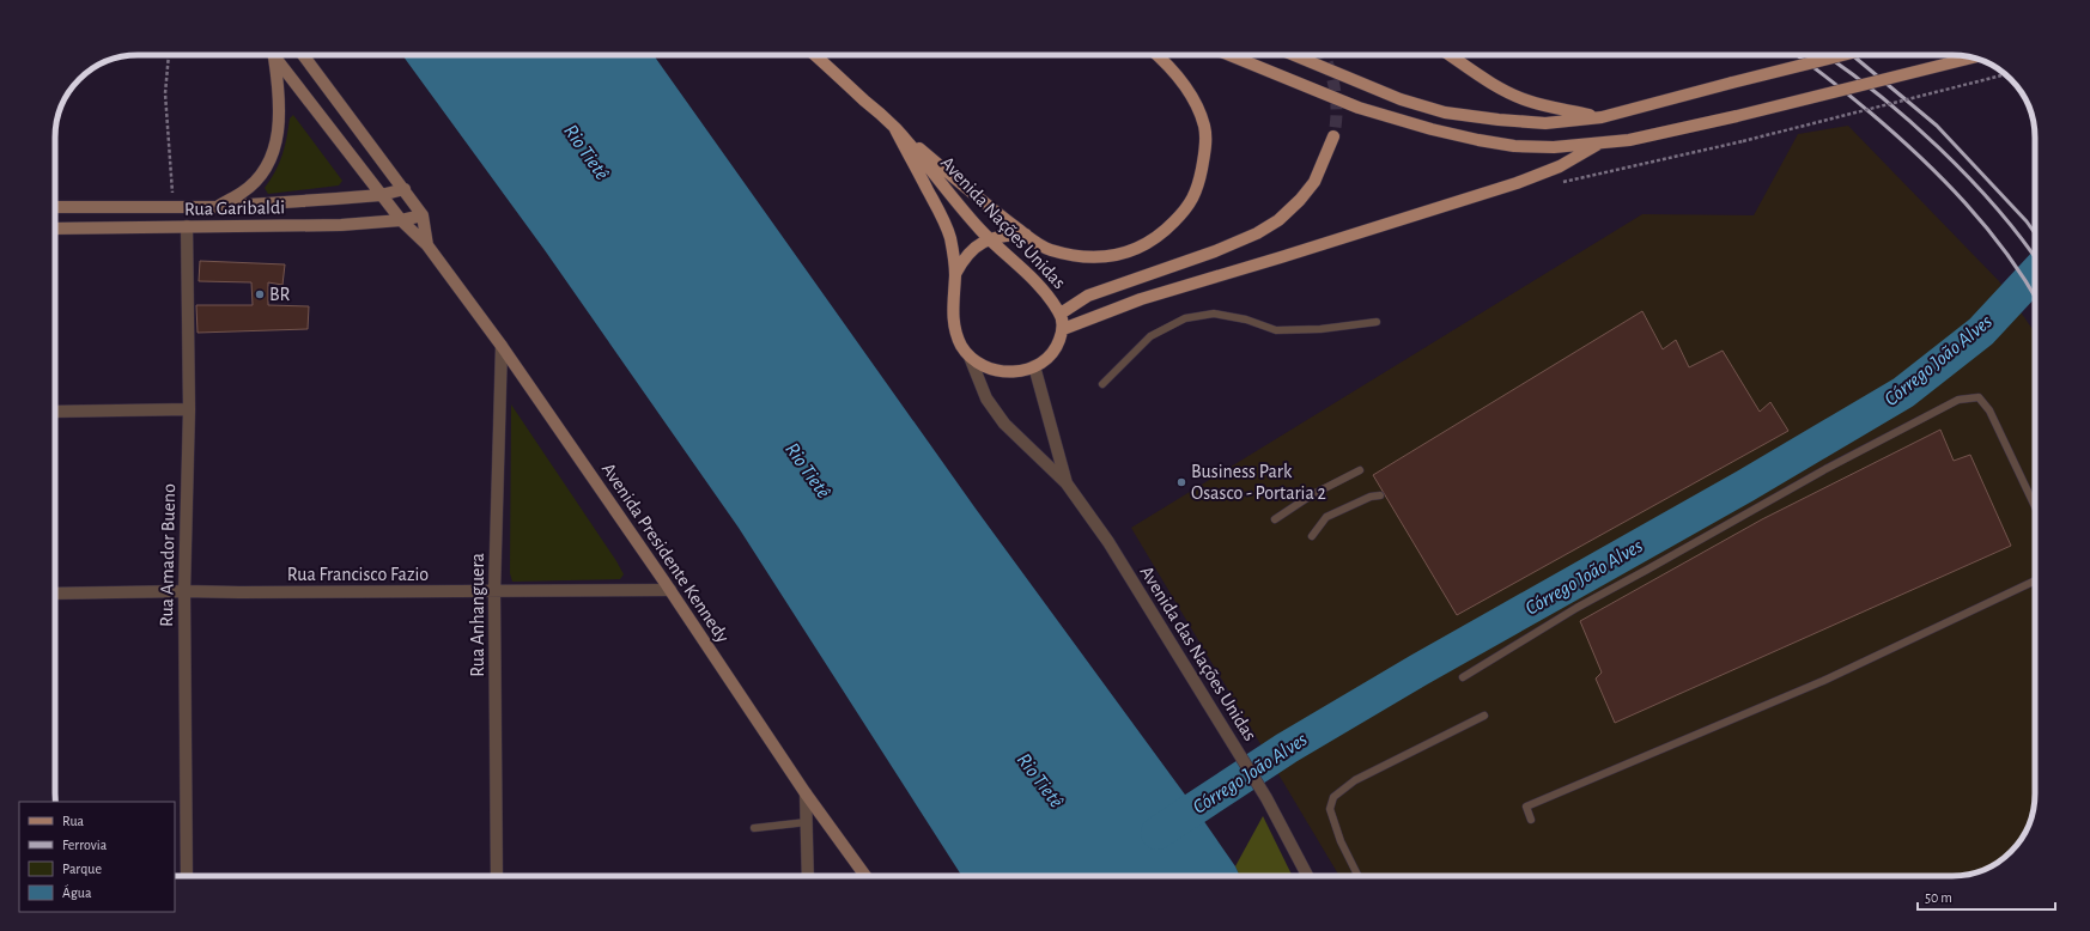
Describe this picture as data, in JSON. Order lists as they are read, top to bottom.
{
  "streets": {
    "main road": ["Rua Garibaldi", "Avenida Nações Unidas", "Avenida Presidente Kennedy"],
    "street": [
      "Rua Amador Bueno",
      "Rua Francisco Fazio",
      "Rua Anhanguera",
      "Avenida das Nações Unidas"
    ]
  },
  "crossings": [
    ["Rua Garibaldi", "Avenida Presidente Kennedy"],
    ["Rua Garibaldi", "Rua Amador Bueno"],
    ["Avenida Presidente Kennedy", "Rua Francisco Fazio"],
    ["Avenida Presidente Kennedy", "Rua Anhanguera"],
    ["Rua Amador Bueno", "Rua Francisco Fazio"],
    ["Rua Francisco Fazio", "Rua Anhanguera"]
  ],
  "water": ["Rio Tietê", "Córrego João Alves"],
  "places": ["BR", "Business Park Osasco - Portaria 2"],
  "legend": [
    "Rua",
    "Ferrovia",
    "Parque",
    "Água"
  ],
  "scale_bar": "50 m"
}
